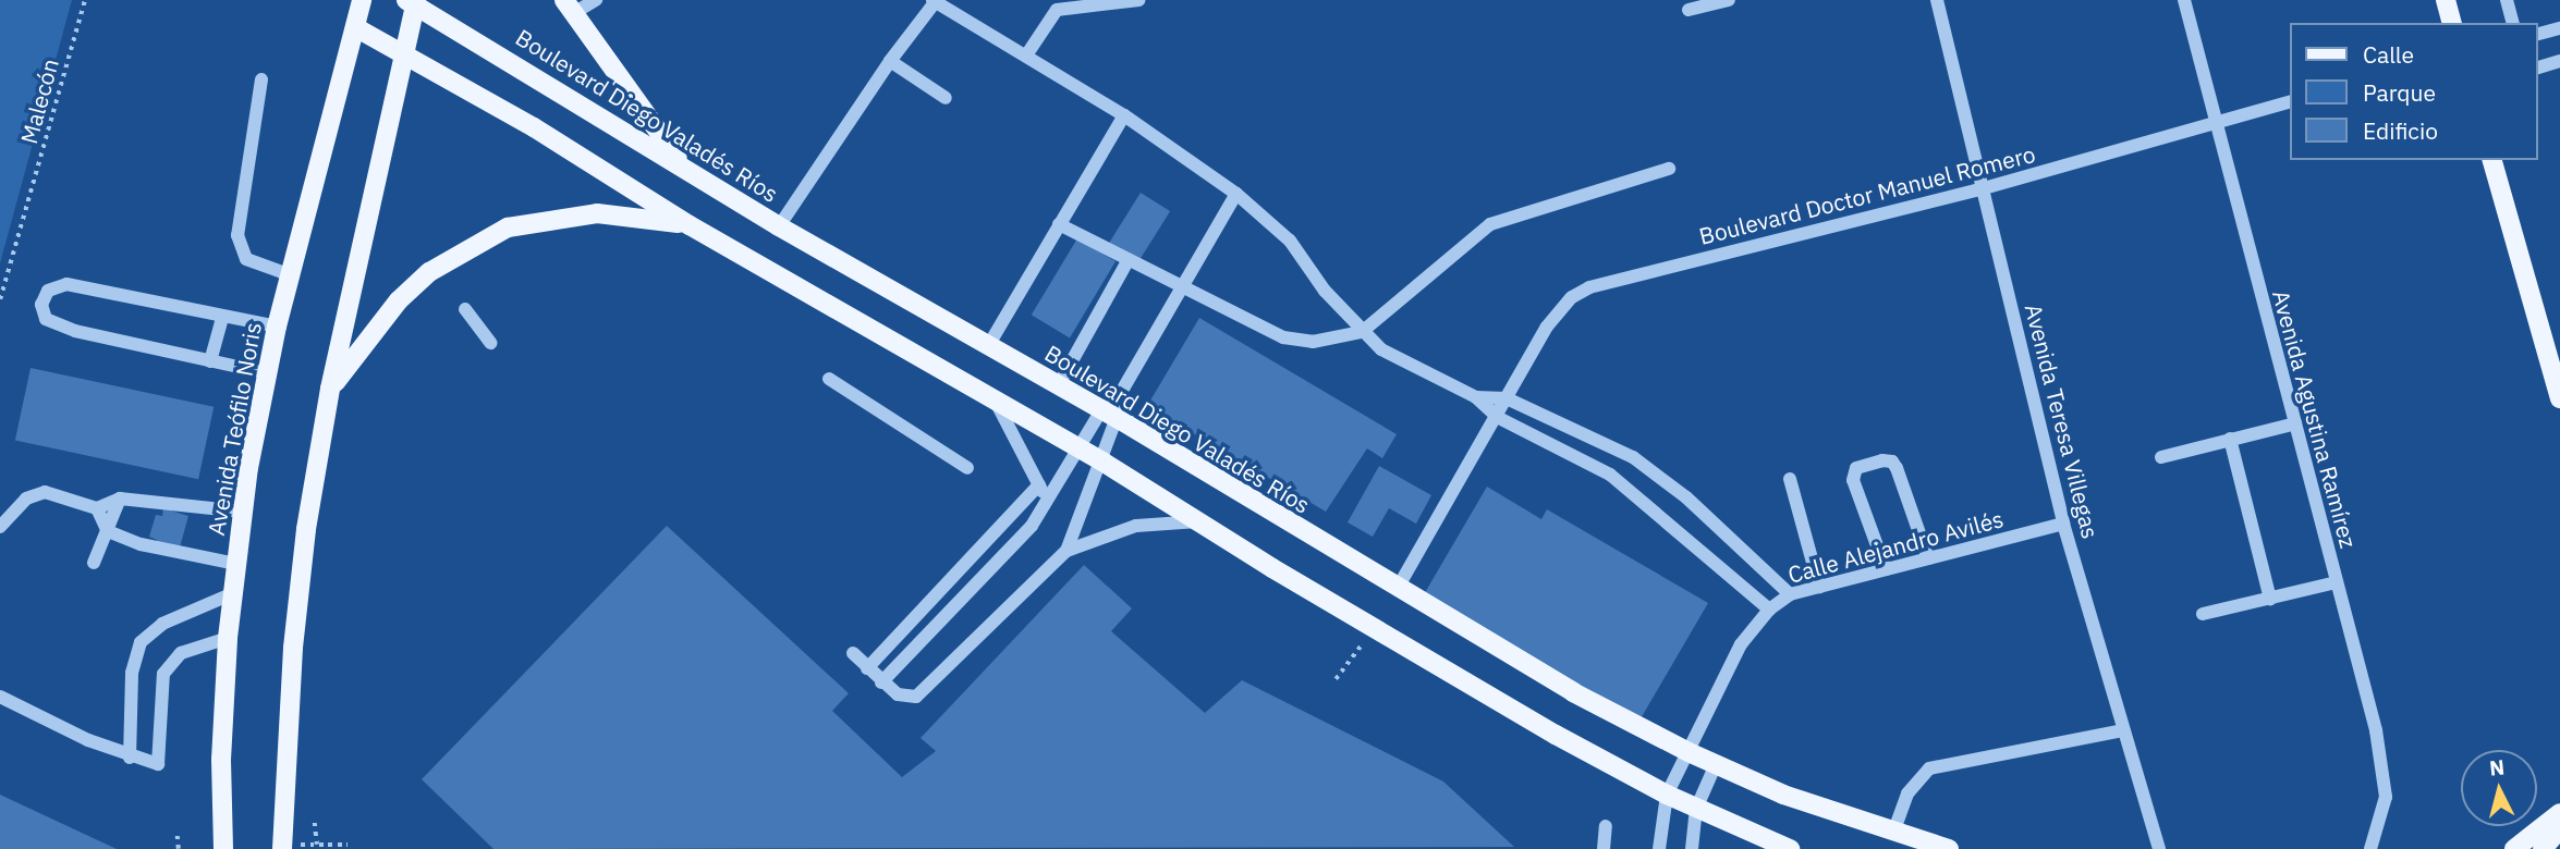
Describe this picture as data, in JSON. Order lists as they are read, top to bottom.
{
  "streets": {
    "main road": ["Boulevard Diego Valadés Ríos", "Avenida Teófilo Noris"],
    "street": [
      "Boulevard Doctor Manuel Romero",
      "Avenida Agustina Ramírez",
      "Avenida Teresa Villegas",
      "Calle Alejandro Avilés"
    ],
    "path": ["Malecón"]
  },
  "crossings": [
    ["Boulevard Diego Valadés Ríos", "Boulevard Doctor Manuel Romero"],
    ["Boulevard Diego Valadés Ríos", "Calle Alejandro Avilés"],
    ["Boulevard Doctor Manuel Romero", "Avenida Agustina Ramírez"],
    ["Boulevard Doctor Manuel Romero", "Avenida Teresa Villegas"],
    ["Avenida Teresa Villegas", "Calle Alejandro Avilés"]
  ],
  "legend": ["Calle", "Parque", "Edificio"],
  "north": "top"
}
